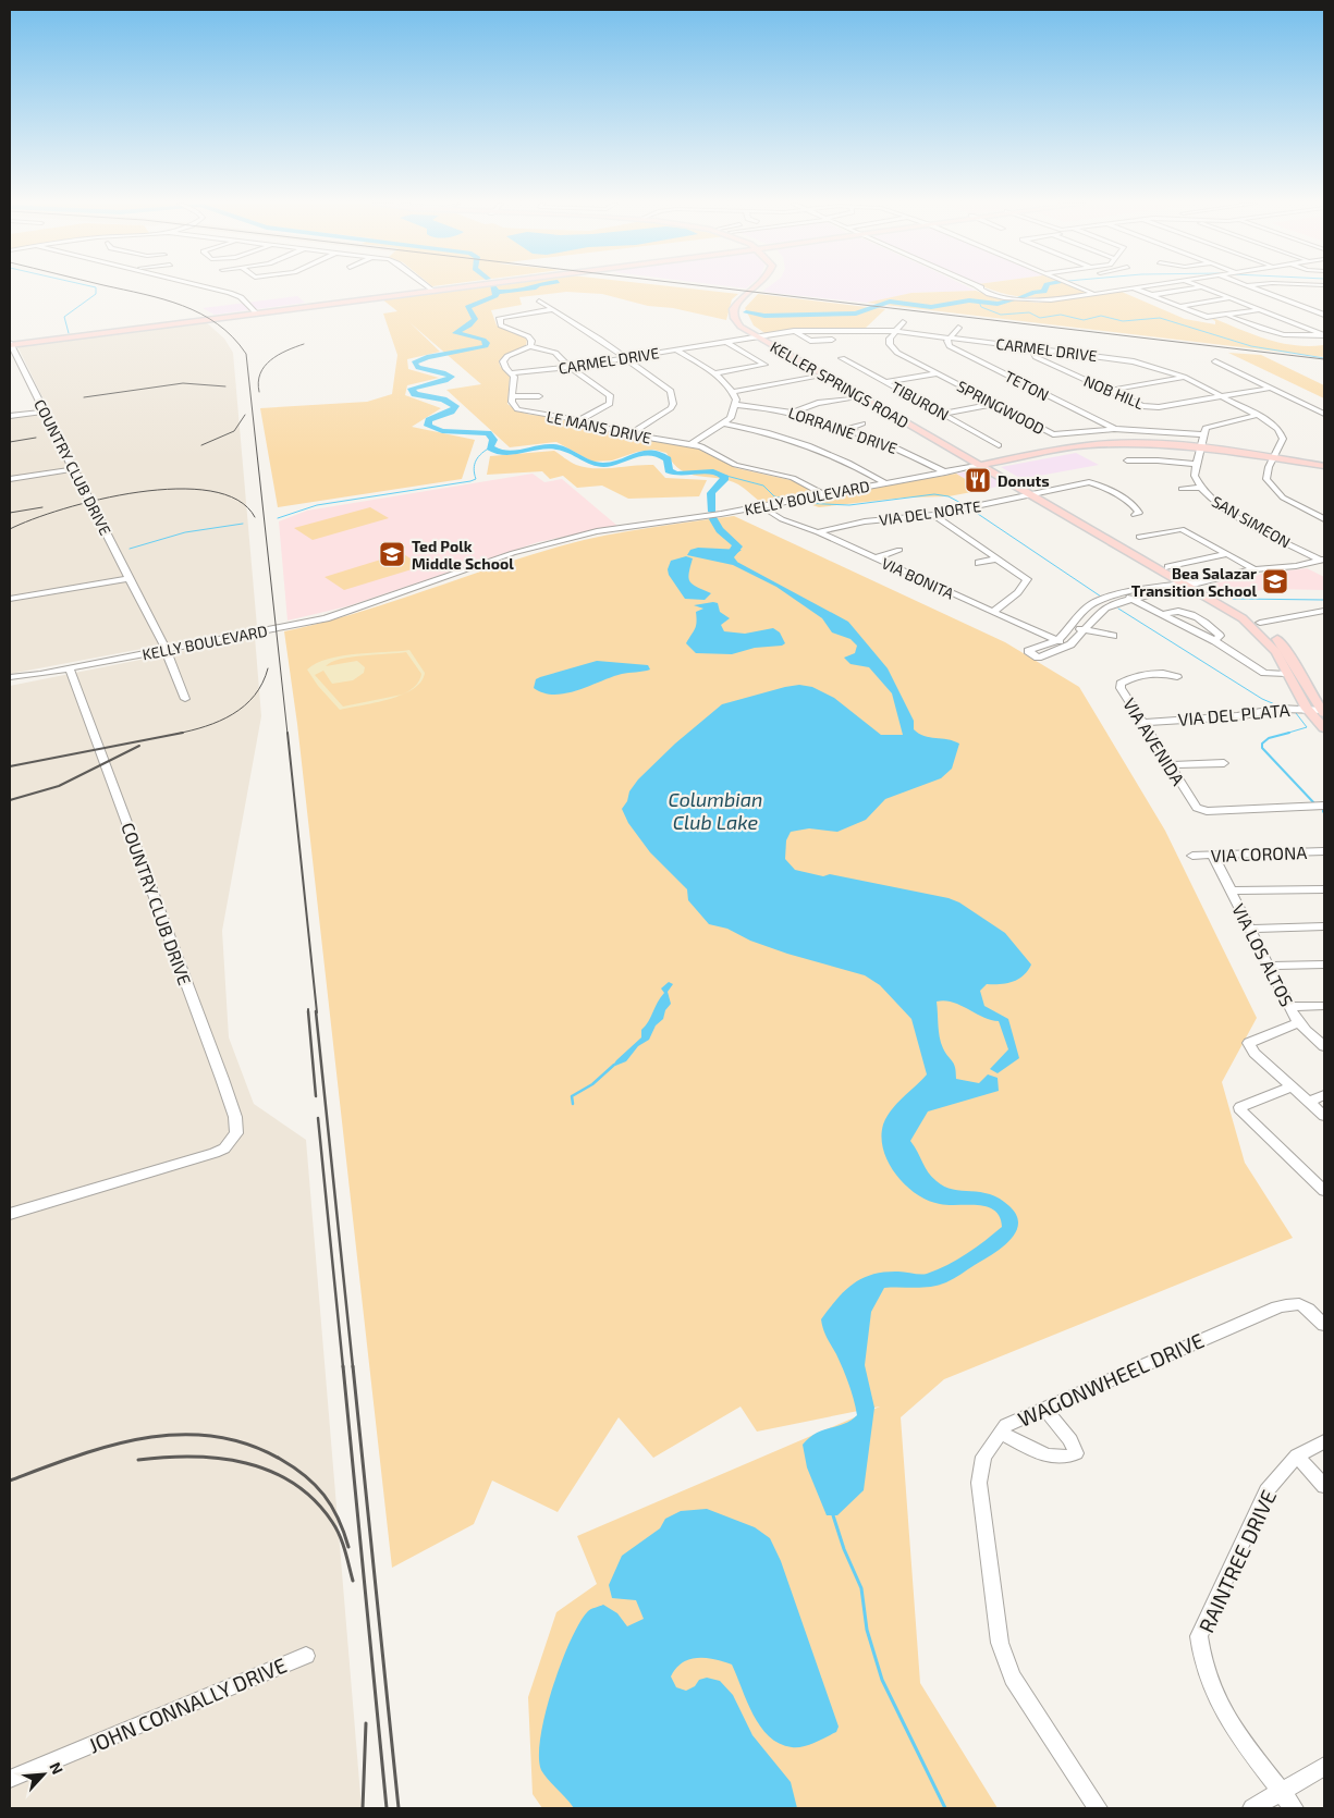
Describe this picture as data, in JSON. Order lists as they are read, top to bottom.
{
  "streets": {
    "main road": ["KELLER SPRINGS ROAD", "KELLY BOULEVARD"],
    "street": [
      "CARMEL DRIVE",
      "TETON",
      "NOB HILL",
      "TIBURON",
      "SPRINGWOOD",
      "LE MANS DRIVE",
      "LORRAINE DRIVE",
      "COUNTRY CLUB DRIVE",
      "VIA DEL NORTE",
      "SAN SIMEON",
      "VIA BONITA",
      "VIA DEL PLATA",
      "VIA AVENIDA",
      "VIA CORONA",
      "VIA LOS ALTOS",
      "WAGONWHEEL DRIVE",
      "RAINTREE DRIVE",
      "JOHN CONNALLY DRIVE"
    ]
  },
  "crossings": [
    ["CARMEL DRIVE", "KELLER SPRINGS ROAD"],
    ["CARMEL DRIVE", "TETON"],
    ["CARMEL DRIVE", "NOB HILL"],
    ["CARMEL DRIVE", "SPRINGWOOD"],
    ["CARMEL DRIVE", "KELLY BOULEVARD"],
    ["KELLER SPRINGS ROAD", "KELLY BOULEVARD"],
    ["KELLER SPRINGS ROAD", "VIA DEL NORTE"],
    ["KELLER SPRINGS ROAD", "VIA DEL PLATA"],
    ["TETON", "SPRINGWOOD"],
    ["LE MANS DRIVE", "KELLY BOULEVARD"],
    ["LORRAINE DRIVE", "KELLY BOULEVARD"],
    ["COUNTRY CLUB DRIVE", "KELLY BOULEVARD"],
    ["VIA DEL NORTE", "VIA BONITA"],
    ["VIA DEL PLATA", "VIA AVENIDA"],
    ["VIA CORONA", "VIA LOS ALTOS"]
  ],
  "water": ["Columbian Club Lake"],
  "places": {
    "restaurant": ["Donuts"],
    "school or university": ["Ted Polk Middle School", "Bea Salazar Transition School"]
  },
  "north": "top right"
}
